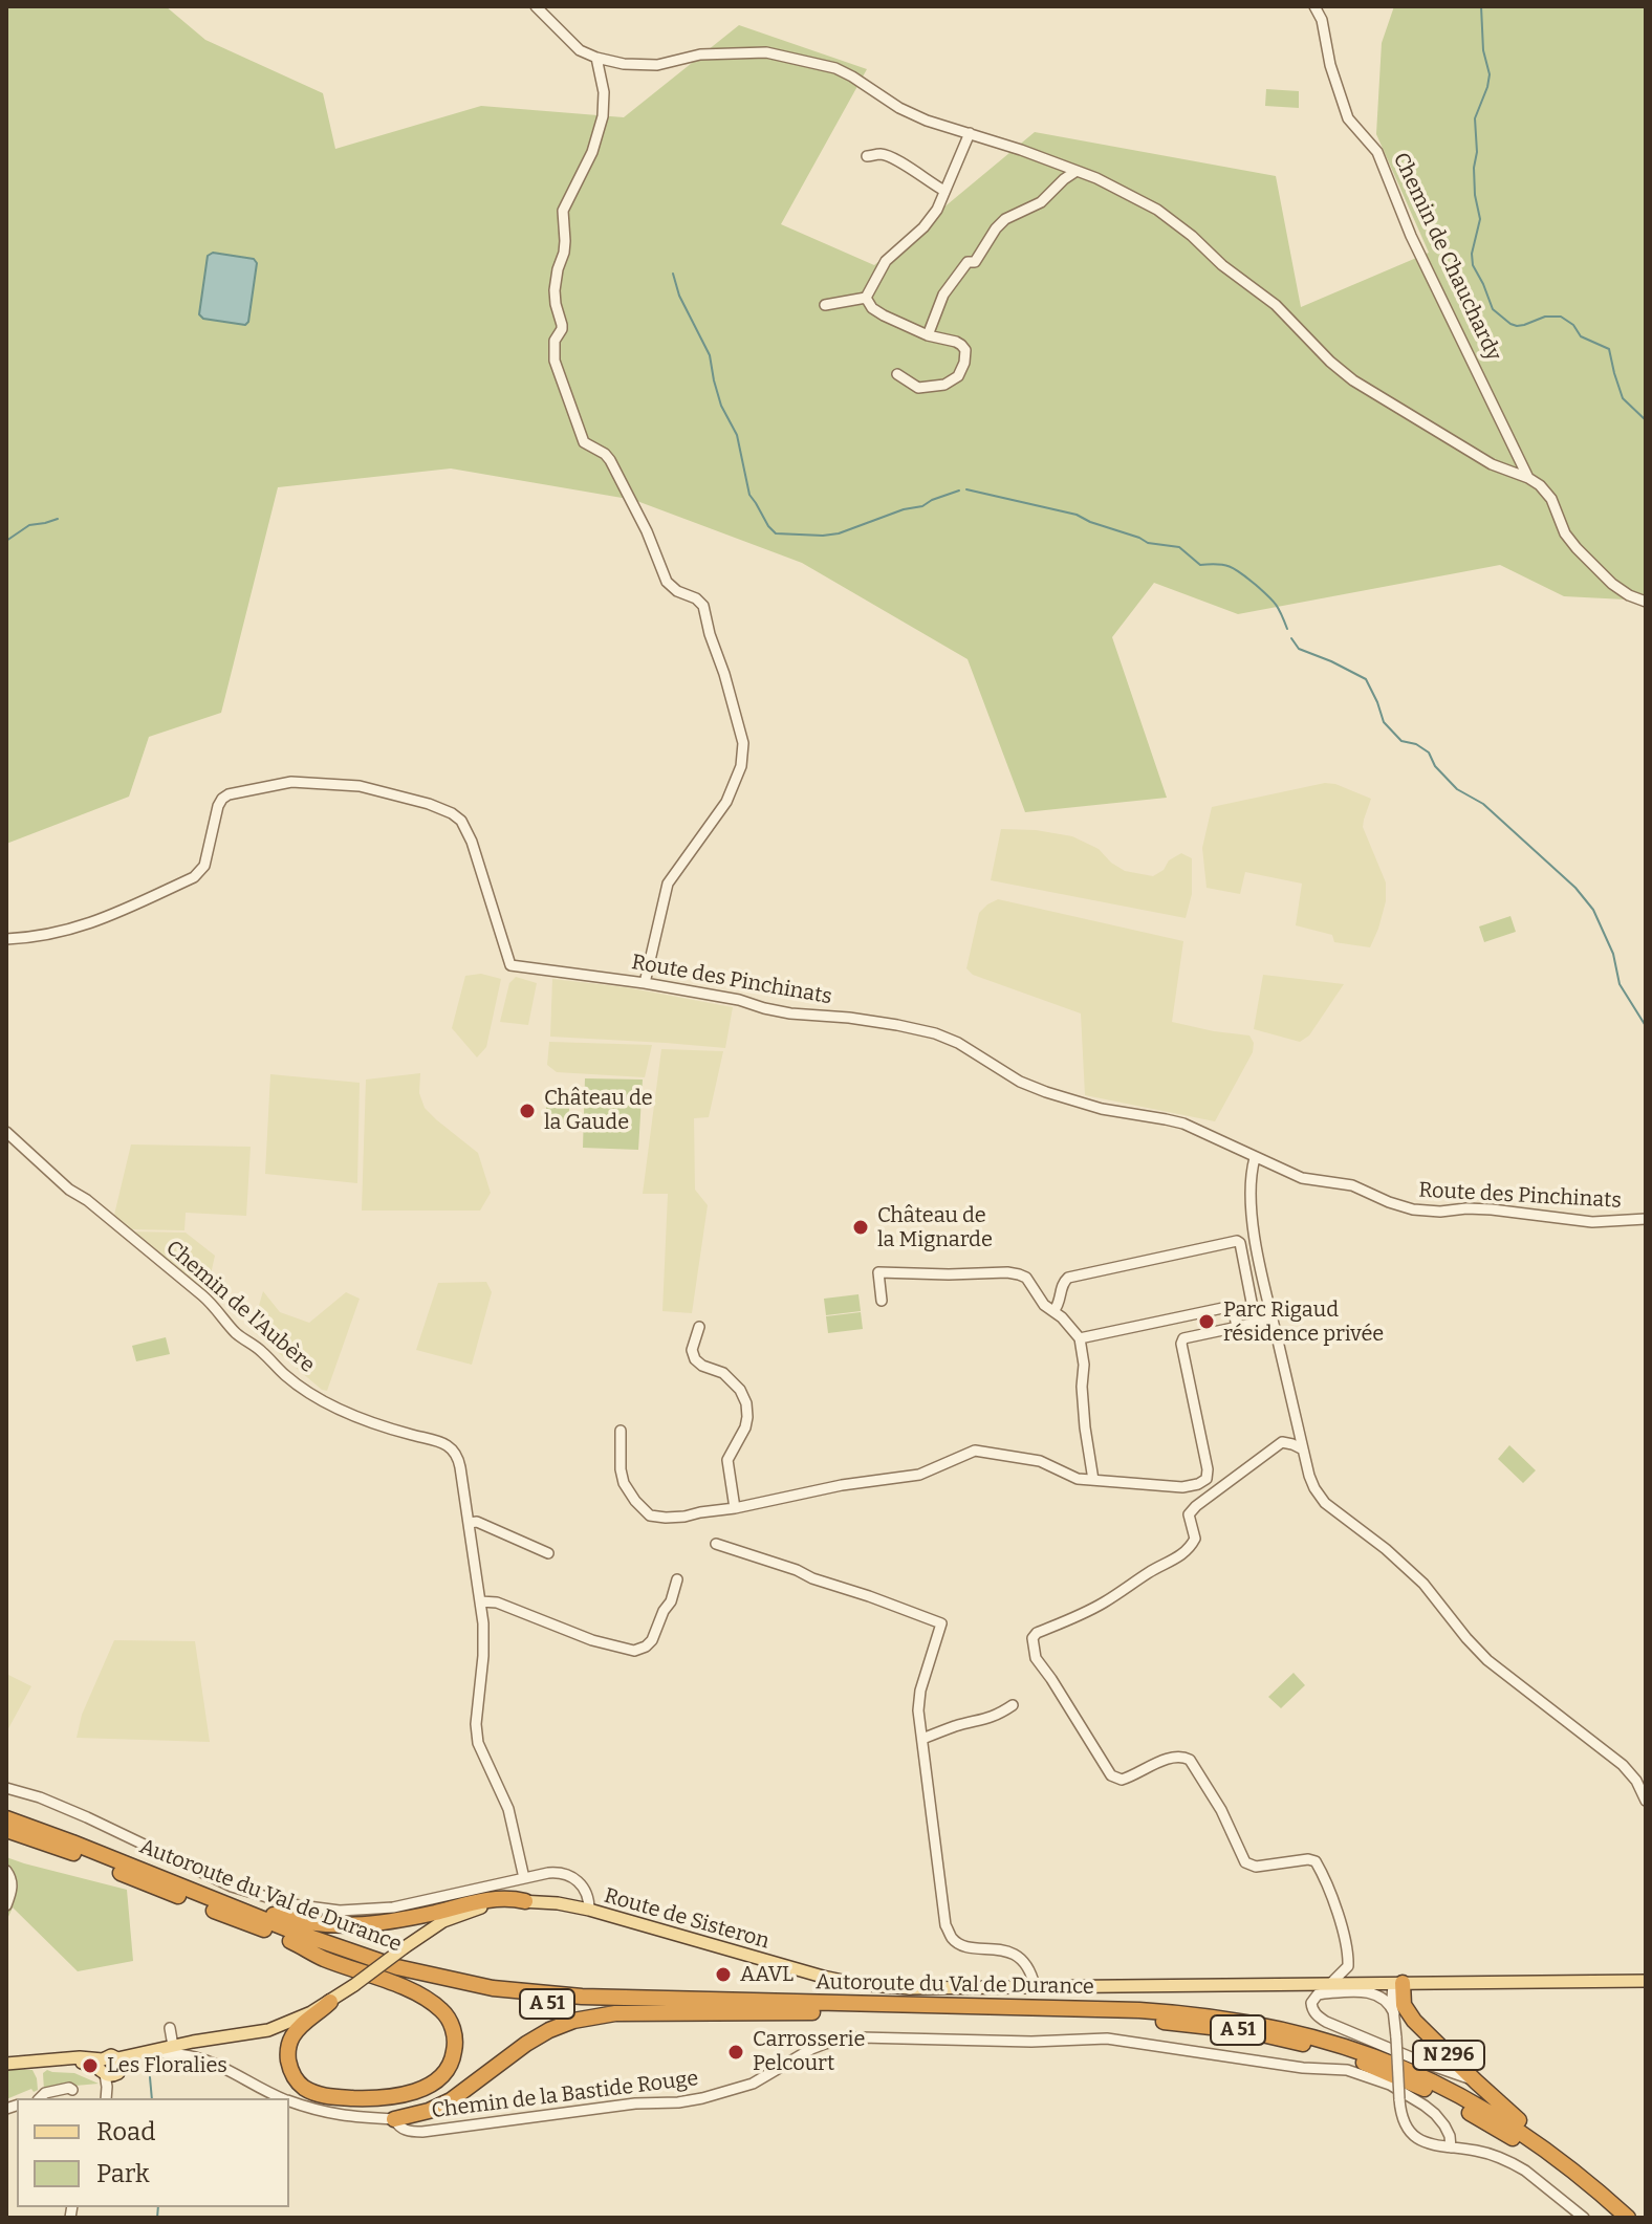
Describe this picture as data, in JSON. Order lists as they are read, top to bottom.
{
  "streets": {
    "highway": ["Autoroute du Val de Durance", "A 51", "N 296"],
    "main road": ["Route de Sisteron"],
    "street": [
      "Chemin de Chauchardy",
      "Route des Pinchinats",
      "Chemin de l'Aubère",
      "Chemin de la Bastide Rouge"
    ]
  },
  "crossings": [
    ["Autoroute du Val de Durance", "N 296"],
    ["Route de Sisteron", "N 296"]
  ],
  "places": [
    "Château de la Gaude",
    "Château de la Mignarde",
    "Parc Rigaud résidence privée",
    "AAVL",
    "Carrosserie Pelcourt",
    "Les Floralies"
  ],
  "legend": ["Road", "Park"]
}
